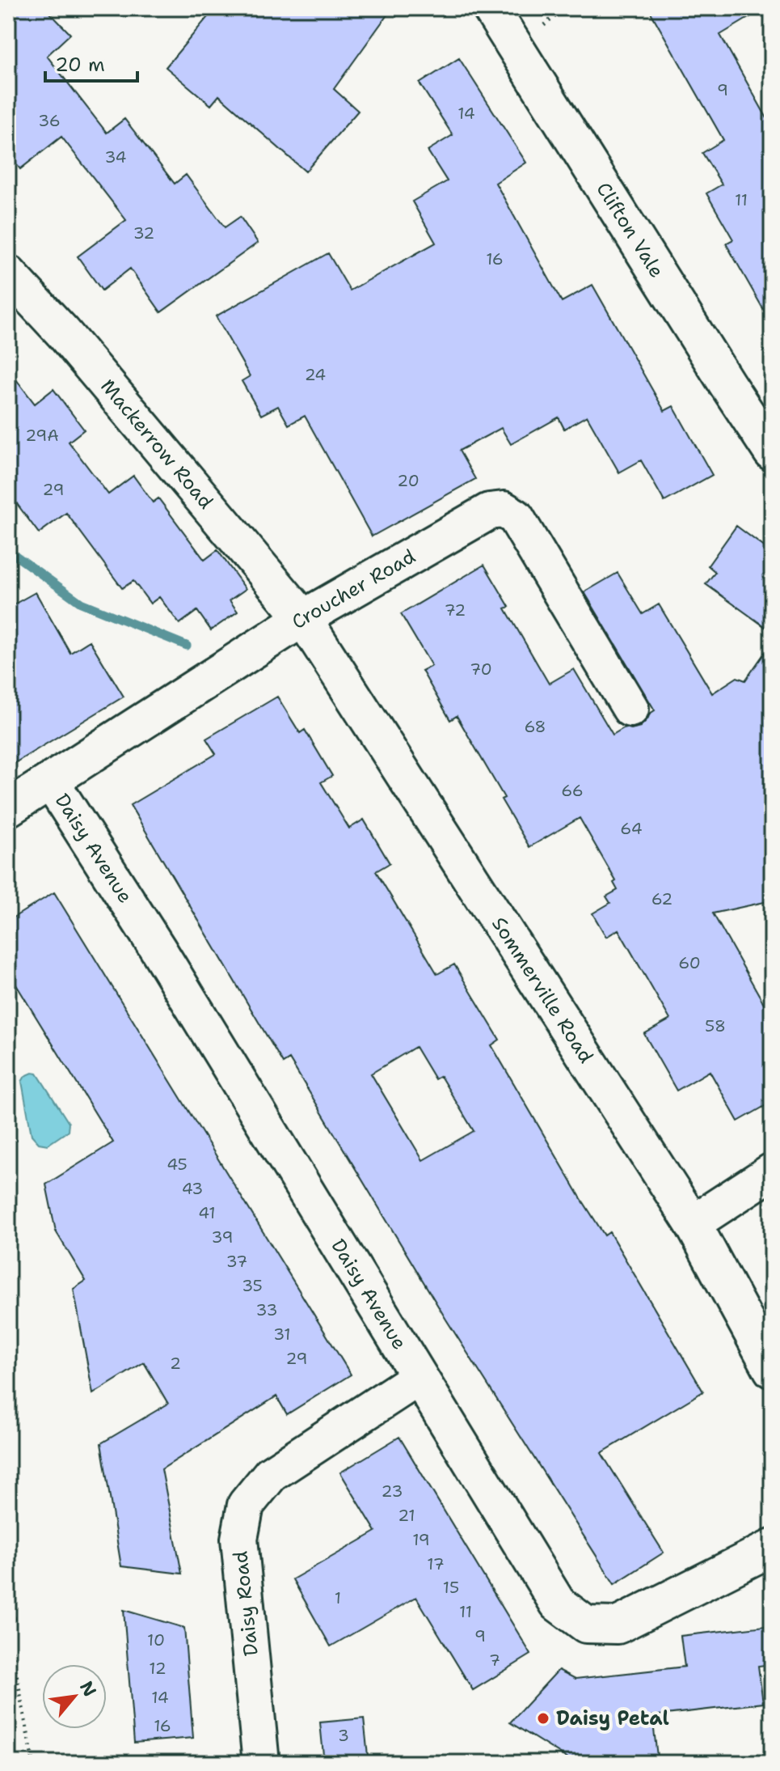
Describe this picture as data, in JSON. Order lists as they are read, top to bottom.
{
  "streets": {
    "street": [
      "Clifton Vale",
      "Mackerrow Road",
      "Croucher Road",
      "Daisy Avenue",
      "Sommerville Road",
      "Daisy Road"
    ]
  },
  "crossings": [
    ["Mackerrow Road", "Croucher Road"],
    ["Mackerrow Road", "Sommerville Road"],
    ["Croucher Road", "Daisy Avenue"],
    ["Croucher Road", "Sommerville Road"],
    ["Daisy Avenue", "Daisy Road"]
  ],
  "places": ["Daisy Petal"],
  "house_numbers": [
    "9",
    "14",
    "36",
    "34",
    "11",
    "32",
    "16",
    "24",
    "29A",
    "20",
    "29",
    "72",
    "70",
    "68",
    "66",
    "64",
    "62",
    "60",
    "58",
    "45",
    "43",
    "41",
    "39",
    "37",
    "35",
    "33",
    "31",
    "29",
    "2",
    "23",
    "21",
    "19",
    "17",
    "15",
    "1",
    "11",
    "9",
    "10",
    "7",
    "12",
    "14",
    "16",
    "3"
  ],
  "scale_bar": "20 m",
  "north": "top right"
}
